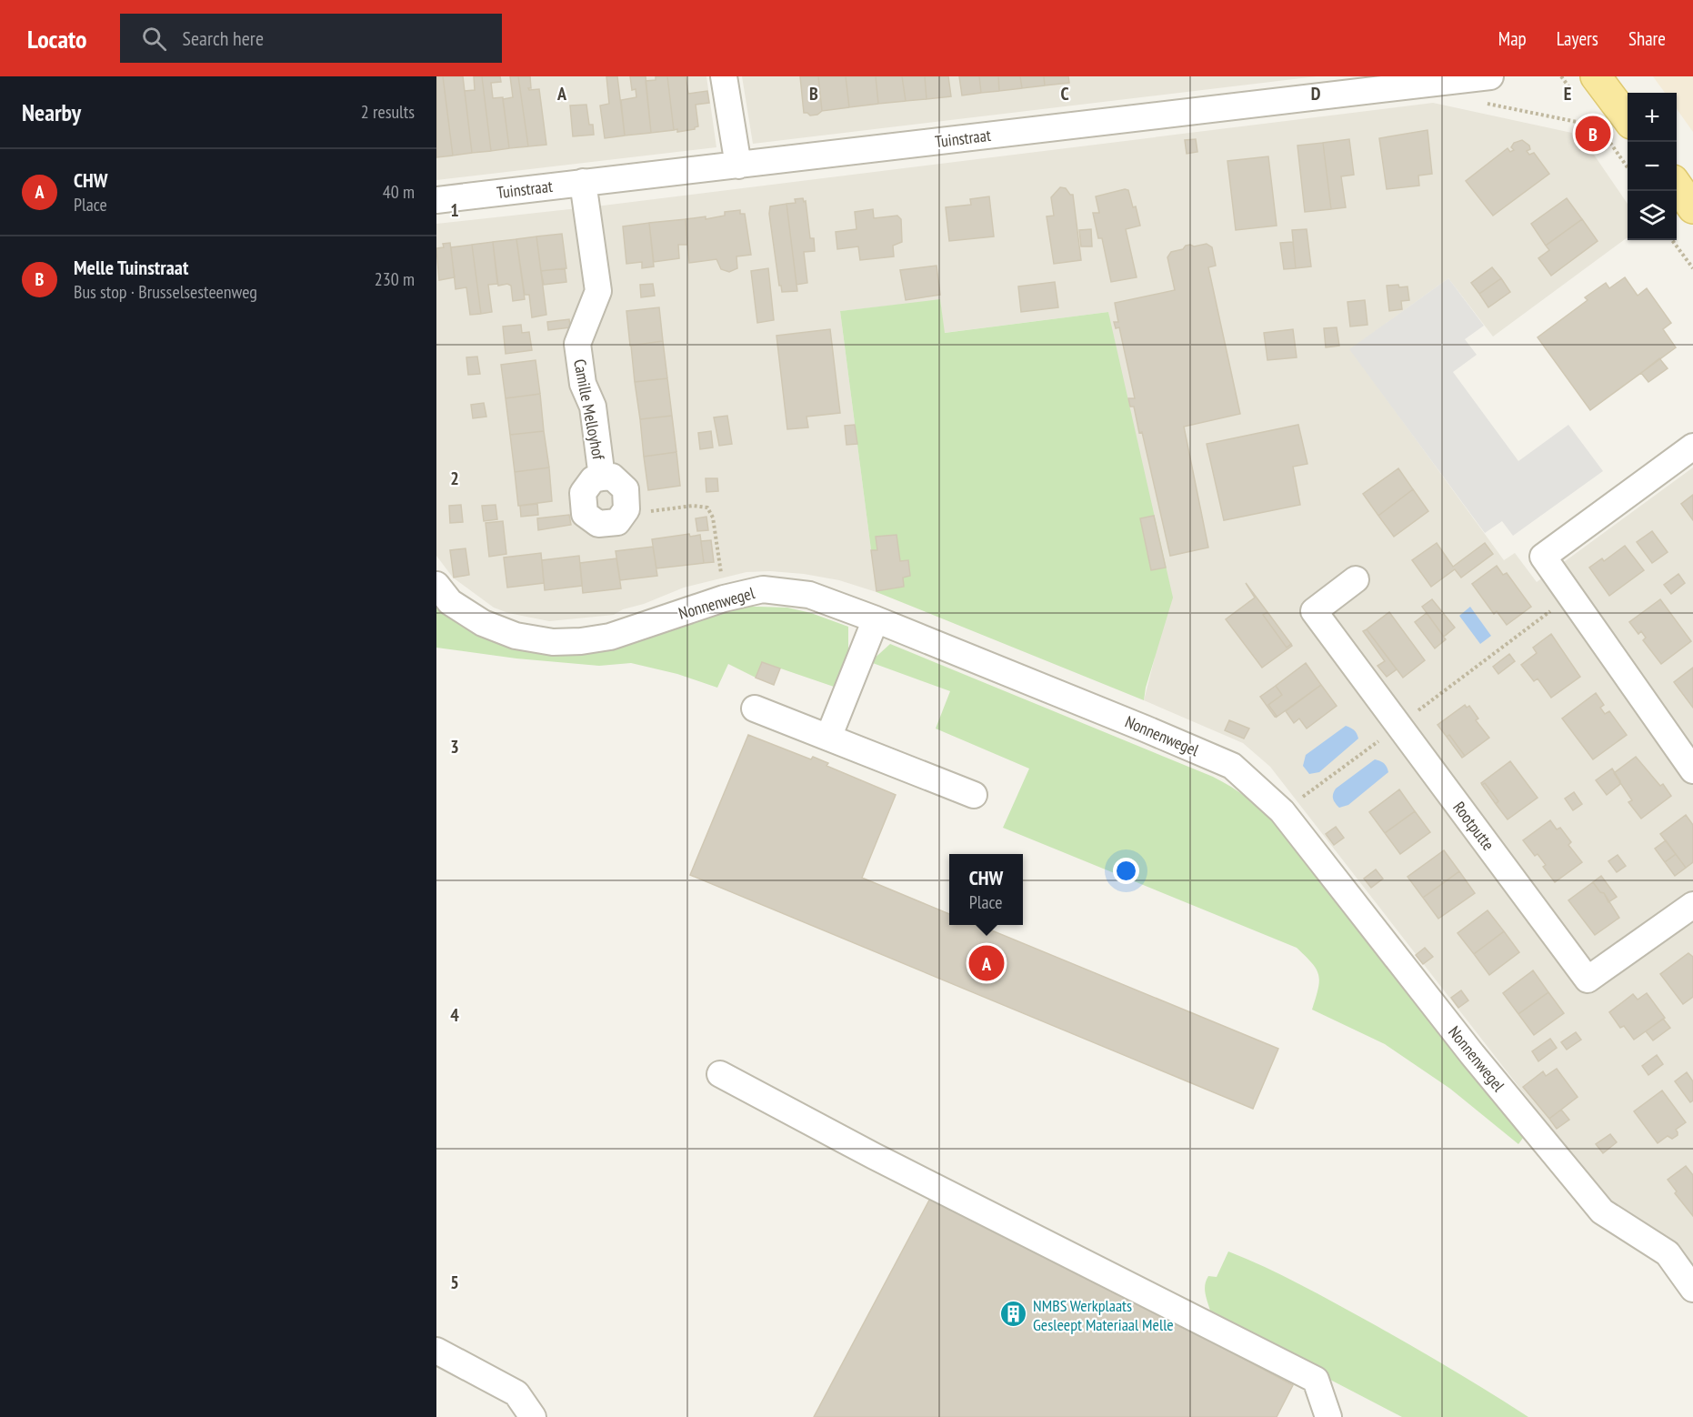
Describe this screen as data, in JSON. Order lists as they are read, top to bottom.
{
  "streets": {
    "street": [
      "Tuinstraat",
      "Camille Melloyhof",
      "Nonnenwegel",
      "Rootputte"
    ]
  },
  "crossings": [
    ["Tuinstraat", "Camille Melloyhof"]
  ],
  "places": {
    "building": ["NMBS Werkplaats Gesleept Materiaal Melle"]
  },
  "page": {
    "header": "Locato",
    "search": "Search here",
    "nav": ["Map", "Layers", "Share"],
    "heading": ["Nearby", "2 results"],
    "map_buttons": ["+", "−"],
    "pins": ["B", "A"],
    "list": [
      {
        "mark": "A",
        "name": "CHW",
        "note": "Place",
        "value": "40 m"
      },
      {
        "mark": "B",
        "name": "Melle Tuinstraat",
        "note": "Bus stop · Brusselsesteenweg",
        "value": "230 m"
      }
    ],
    "popup": ["CHW", "Place"]
  },
  "grid": {
    "columns": [
      "A",
      "B",
      "C",
      "D",
      "E"
    ],
    "rows": [
      "1",
      "2",
      "3",
      "4",
      "5"
    ]
  }
}
